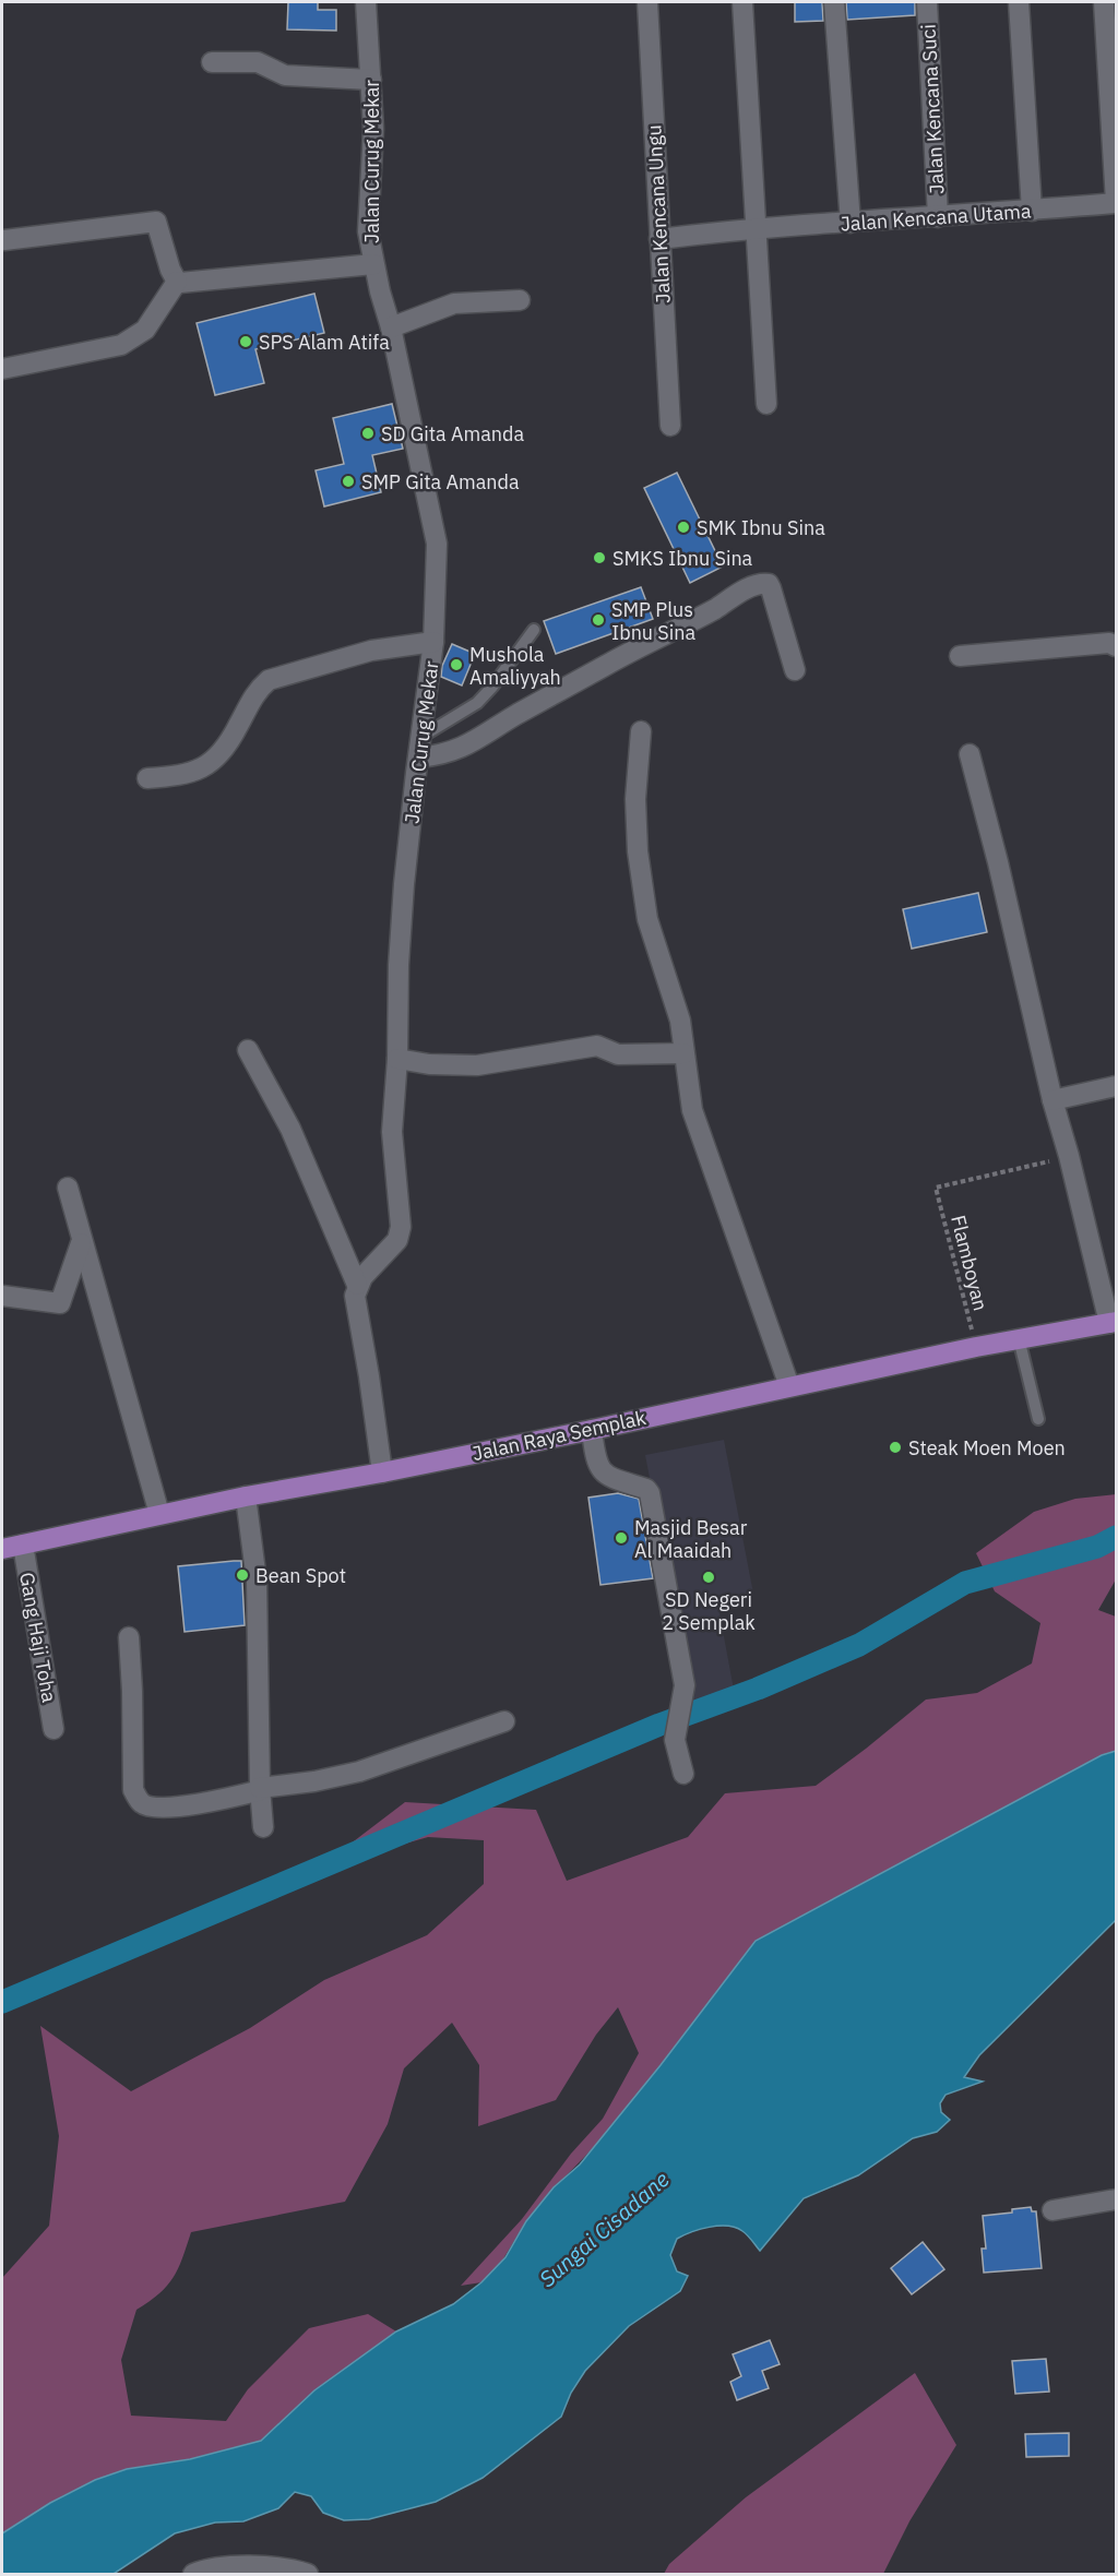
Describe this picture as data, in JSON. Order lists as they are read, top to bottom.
{
  "streets": {
    "main road": ["Jalan Raya Semplak"],
    "street": [
      "Jalan Kencana Suci",
      "Jalan Curug Mekar",
      "Jalan Kencana Ungu",
      "Jalan Kencana Utama",
      "Gang Haji Toha"
    ],
    "path": ["Flamboyan"]
  },
  "crossings": [
    ["Jalan Kencana Suci", "Jalan Kencana Utama"],
    ["Jalan Kencana Ungu", "Jalan Kencana Utama"],
    ["Flamboyan", "Jalan Raya Semplak"],
    ["Jalan Raya Semplak", "Gang Haji Toha"]
  ],
  "water": ["Sungai Cisadane"],
  "places": [
    "SPS Alam Atifa",
    "SD Gita Amanda",
    "SMP Gita Amanda",
    "SMK Ibnu Sina",
    "SMKS Ibnu Sina",
    "SMP Plus Ibnu Sina",
    "Mushola Amaliyyah",
    "Steak Moen Moen",
    "Masjid Besar Al Maaidah",
    "Bean Spot",
    "SD Negeri 2 Semplak"
  ]
}
